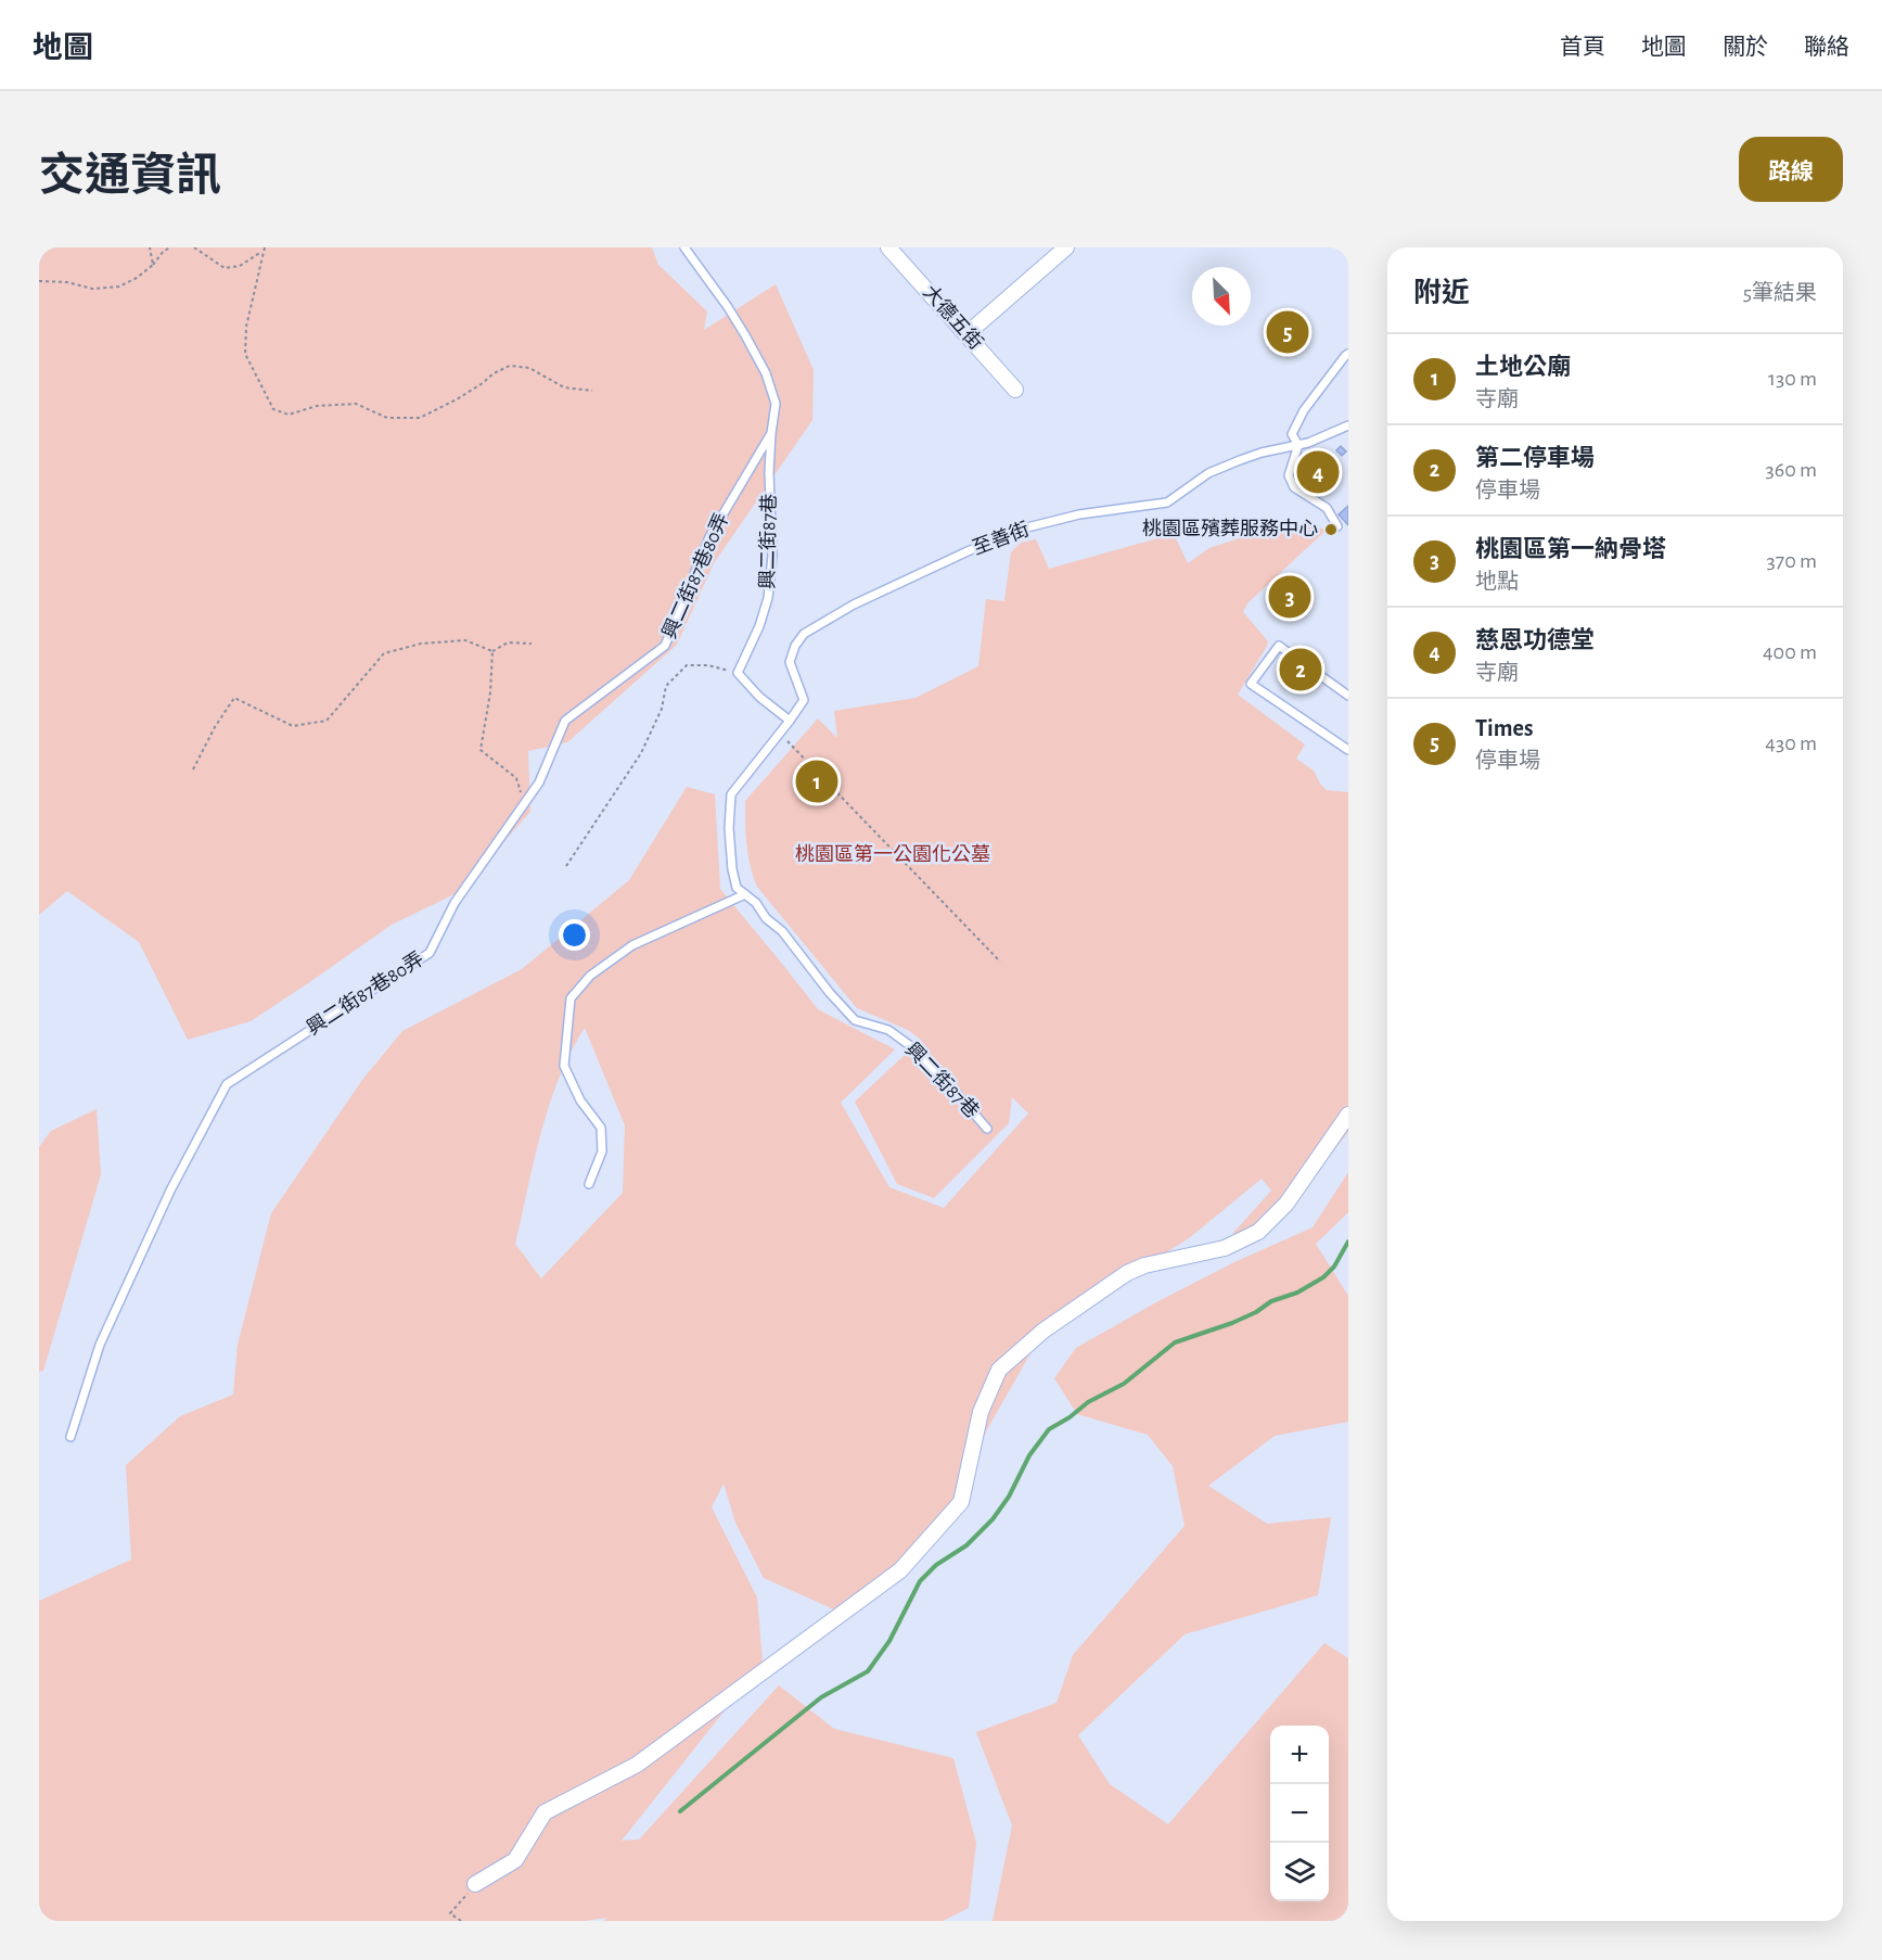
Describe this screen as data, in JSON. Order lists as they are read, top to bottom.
{
  "streets": {
    "street": ["大德五街"],
    "lane": ["至善街", "興二街87巷", "興二街87巷80弄"]
  },
  "crossings": [
    ["至善街", "興二街87巷"],
    ["興二街87巷", "興二街87巷80弄"]
  ],
  "parks": ["桃園區第一公園化公墓"],
  "places": ["桃園區殯葬服務中心"],
  "north": "bottom right",
  "page": {
    "header": "地圖",
    "nav": [
      "首頁",
      "地圖",
      "關於",
      "聯絡"
    ],
    "title": "交通資訊",
    "buttons": "路線",
    "heading": ["附近", "5筆結果"],
    "pins": [
      "5",
      "4",
      "3",
      "2",
      "1"
    ],
    "list": [
      {
        "mark": "1",
        "name": "土地公廟",
        "note": "寺廟",
        "value": "130 m"
      },
      {
        "mark": "2",
        "name": "第二停車場",
        "note": "停車場",
        "value": "360 m"
      },
      {
        "mark": "3",
        "name": "桃園區第一納骨塔",
        "note": "地點",
        "value": "370 m"
      },
      {
        "mark": "4",
        "name": "慈恩功德堂",
        "note": "寺廟",
        "value": "400 m"
      },
      {
        "mark": "5",
        "name": "Times",
        "note": "停車場",
        "value": "430 m"
      }
    ],
    "map_buttons": ["+", "−"]
  }
}
